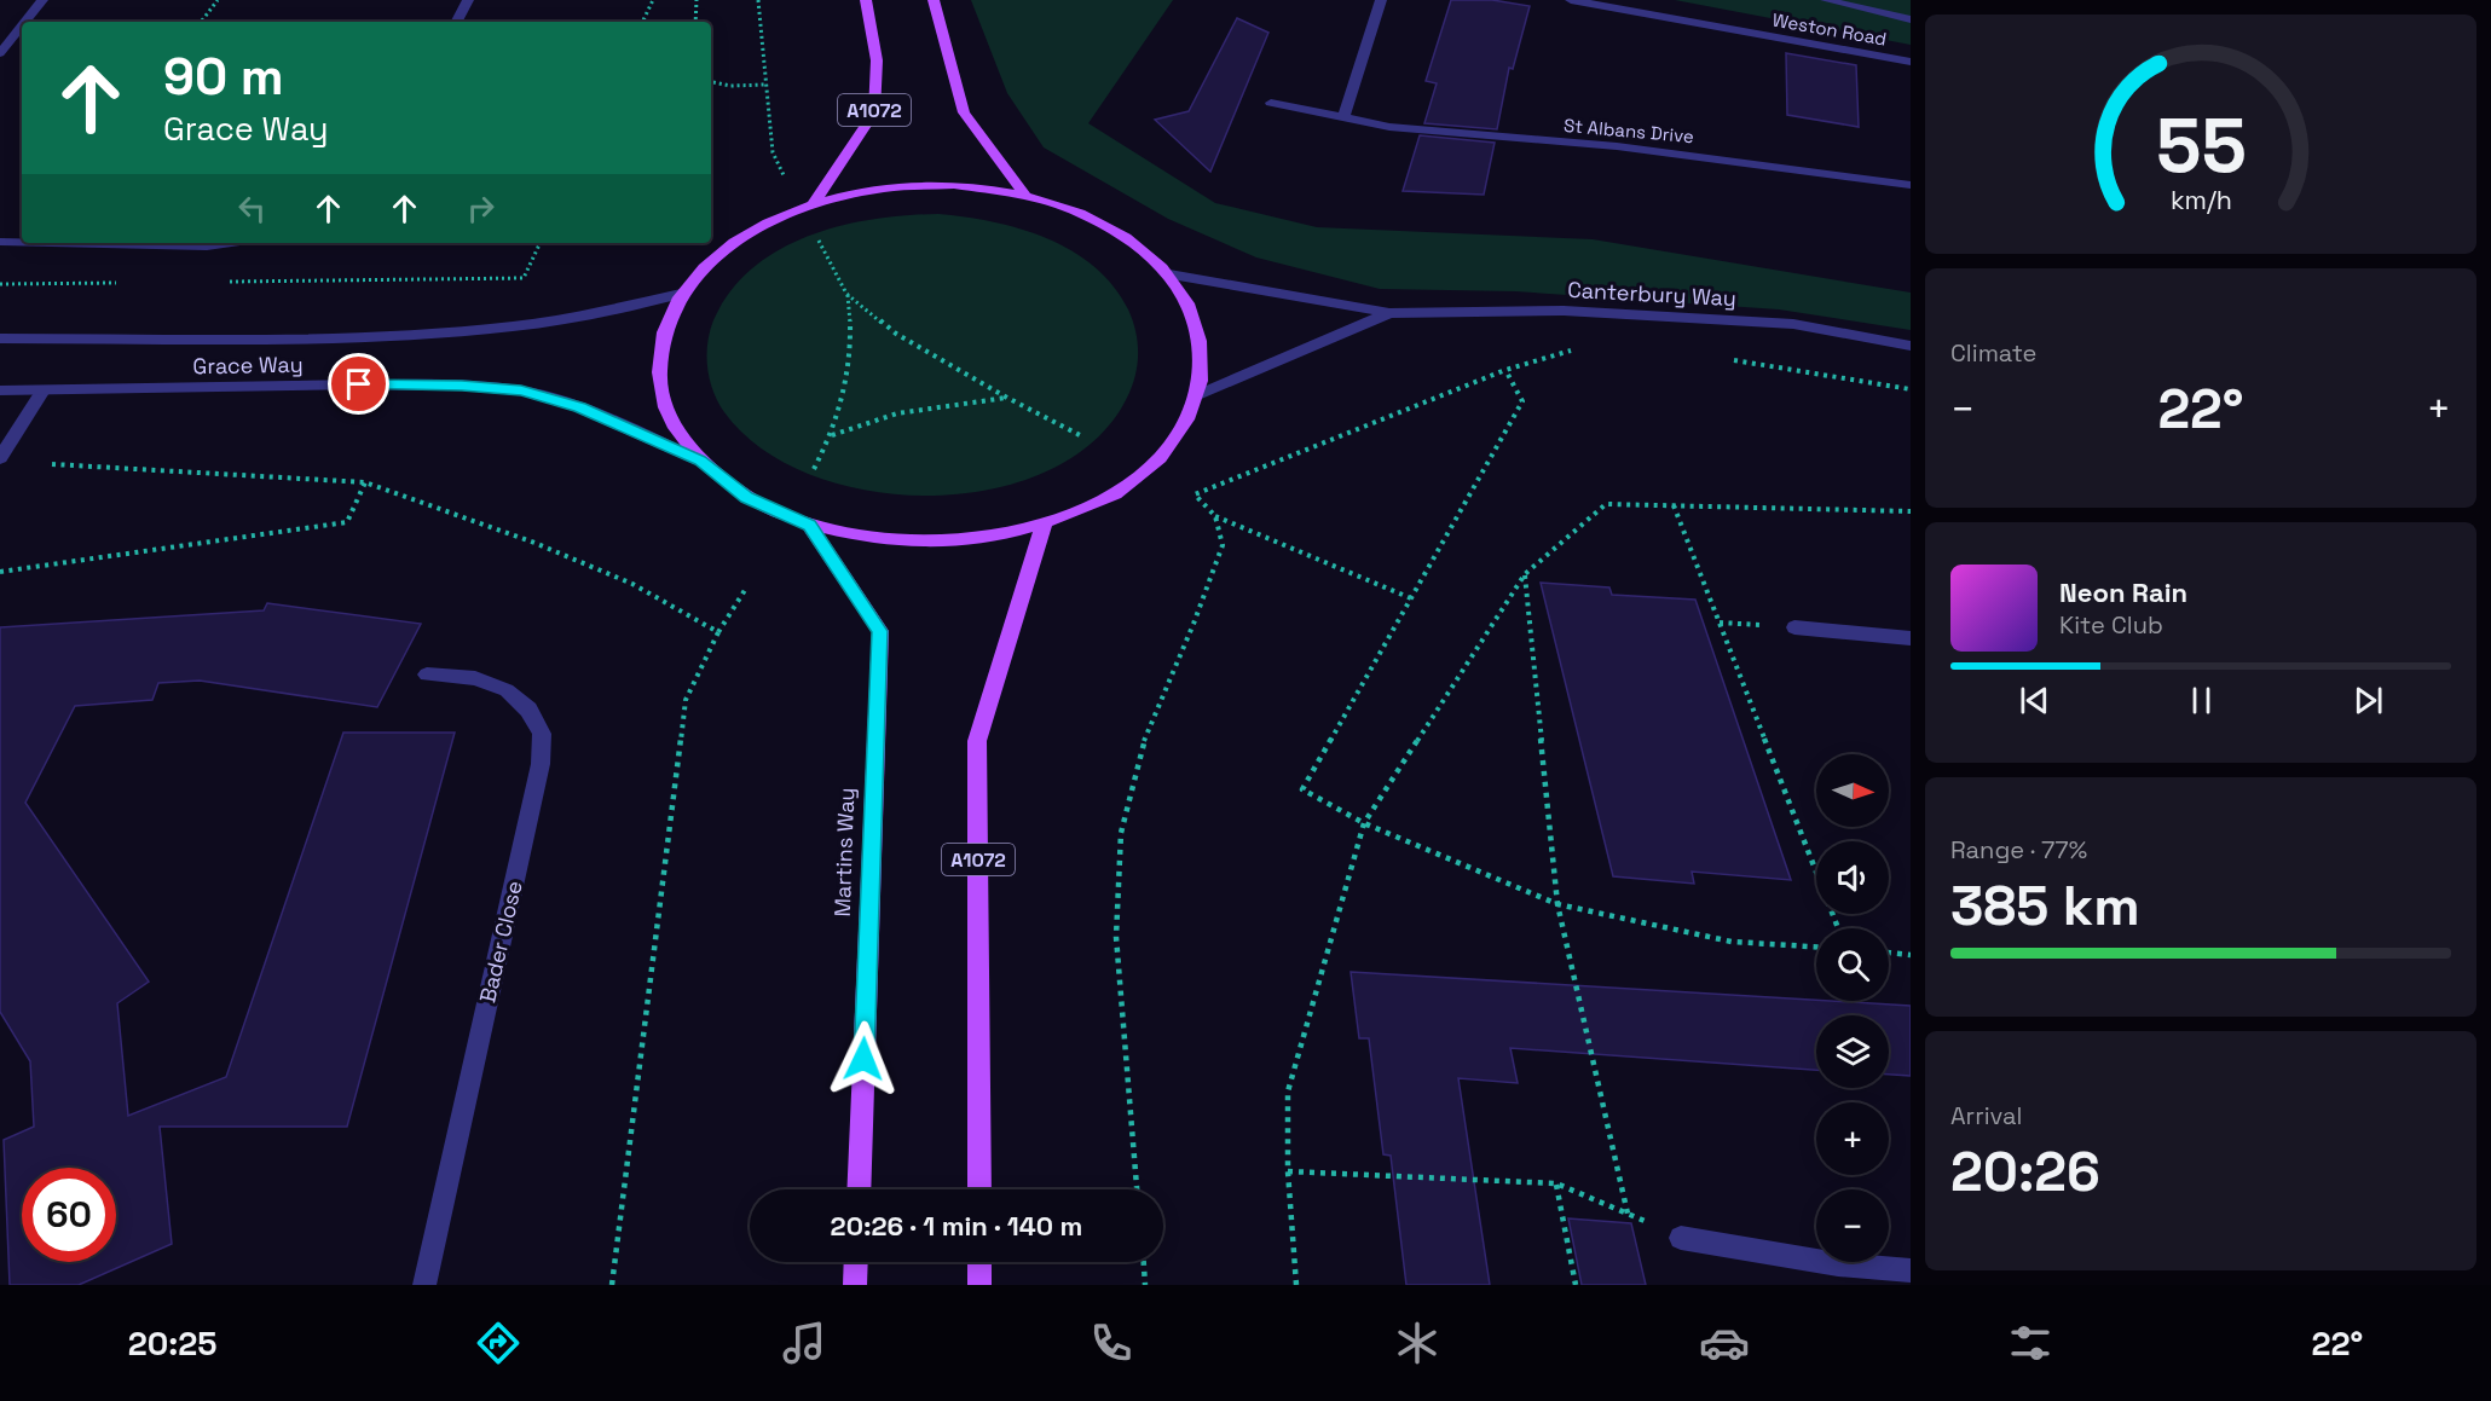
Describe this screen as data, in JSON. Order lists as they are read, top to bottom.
{
  "streets": {
    "main road": ["A1072", "Martins Way"],
    "street": [
      "Weston Road",
      "St Albans Drive",
      "Canterbury Way",
      "Grace Way",
      "Bader Close"
    ]
  },
  "north": "right",
  "page": {
    "turn": ["90 m", "Grace Way"],
    "tile": [
      "Climate",
      ["Range · 77%", "385 km"],
      ["Arrival", "20:26"]
    ],
    "heat": ["−", "22°", "+"],
    "song": ["Neon Rain", "Kite Club"],
    "map_buttons": ["+", "−"],
    "limit": "60",
    "trip": "20:26 · 1 min · 140 m",
    "tabs": ["20:25", "22°"],
    "gauge": ["55", "km/h"]
  }
}
